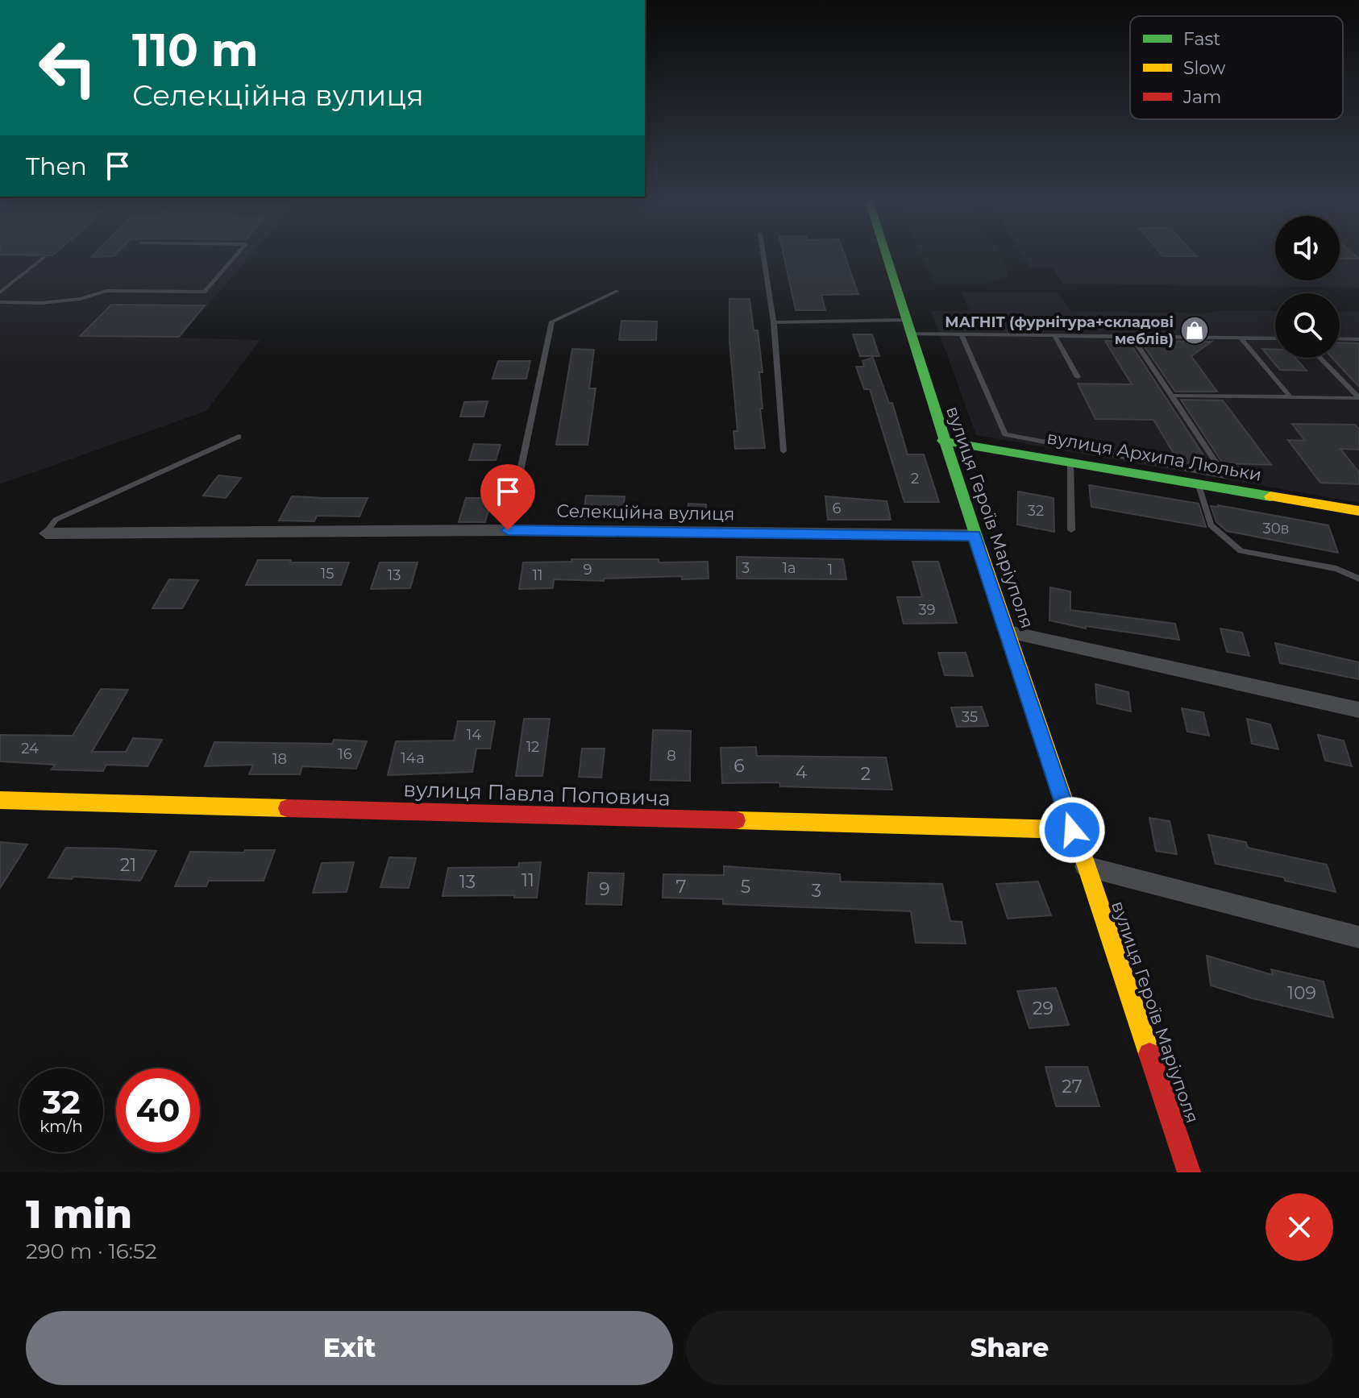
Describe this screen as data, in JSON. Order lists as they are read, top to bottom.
{
  "streets": {
    "street": [
      "вулиця Архипа Люльки",
      "Селекційна вулиця",
      "вулиця Героїв Маріуполя",
      "вулиця Павла Поповича"
    ]
  },
  "crossings": [
    ["вулиця Архипа Люльки", "вулиця Героїв Маріуполя"],
    ["Селекційна вулиця", "вулиця Героїв Маріуполя"],
    ["вулиця Героїв Маріуполя", "вулиця Павла Поповича"]
  ],
  "places": {
    "shop": ["МАГНІТ (фурнітура+складові меблів)"]
  },
  "house_numbers": [
    "2",
    "6",
    "32",
    "30в",
    "3",
    "1а",
    "9",
    "1",
    "15",
    "13",
    "11",
    "39",
    "35",
    "14",
    "12",
    "24",
    "16",
    "8",
    "14а",
    "18",
    "6",
    "4",
    "2",
    "21",
    "11",
    "13",
    "7",
    "5",
    "9",
    "3",
    "109",
    "29",
    "27"
  ],
  "legend": ["Fast", "Slow", "Jam"],
  "page": {
    "turn": ["110 m", "Селекційна вулиця"],
    "then": "Then",
    "speed": "32 km/h",
    "limit": "40",
    "heading": ["1 min", "290 m · 16:52"],
    "buttons": ["Exit", "Share"]
  }
}
